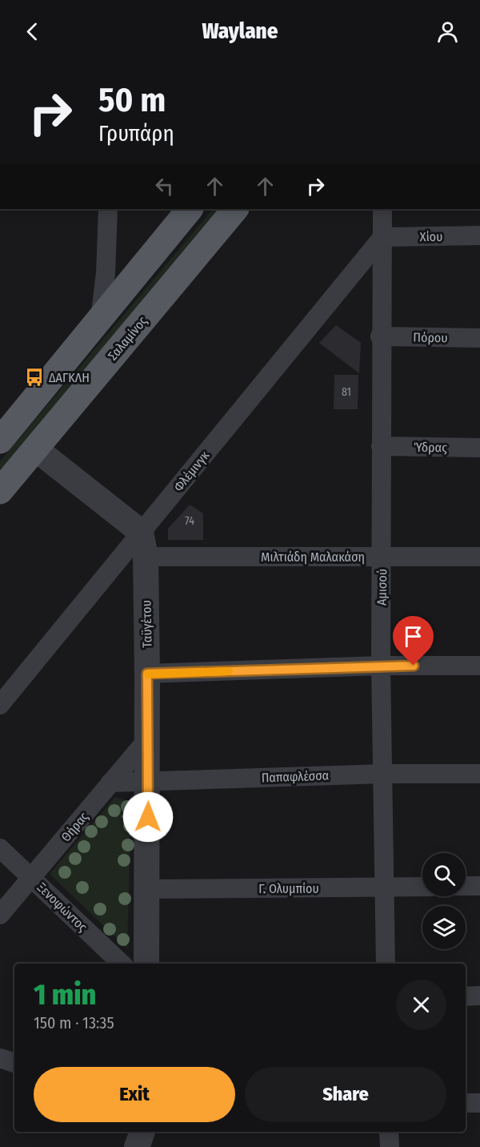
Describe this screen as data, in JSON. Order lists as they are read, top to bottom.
{
  "streets": {
    "main road": ["Σαλαμίνος"],
    "street": [
      "Χίου",
      "Πόρου",
      "Ύδρας",
      "Φλέμινγκ",
      "Μιλτιάδη Μαλακάση",
      "Αμισού",
      "Ταϋγέτου",
      "Παπαφλέσσα",
      "Θήρας",
      "Γ. Ολυμπίου",
      "Ξενοφώντος"
    ]
  },
  "crossings": [
    ["Χίου", "Φλέμινγκ"],
    ["Χίου", "Αμισού"],
    ["Πόρου", "Αμισού"],
    ["Ύδρας", "Αμισού"],
    ["Φλέμινγκ", "Αμισού"],
    ["Φλέμινγκ", "Ταϋγέτου"],
    ["Μιλτιάδη Μαλακάση", "Αμισού"],
    ["Μιλτιάδη Μαλακάση", "Ταϋγέτου"],
    ["Αμισού", "Παπαφλέσσα"],
    ["Αμισού", "Γ. Ολυμπίου"],
    ["Ταϋγέτου", "Παπαφλέσσα"],
    ["Ταϋγέτου", "Θήρας"],
    ["Ταϋγέτου", "Γ. Ολυμπίου"],
    ["Παπαφλέσσα", "Θήρας"],
    ["Θήρας", "Ξενοφώντος"]
  ],
  "places": {
    "bus stop": ["ΔΑΓΚΛΗ"]
  },
  "house_numbers": ["81", "74"],
  "page": {
    "header": "Waylane",
    "turn": ["50 m", "Γρυπάρη"],
    "heading": ["1 min", "150 m · 13:35"],
    "buttons": ["Exit", "Share"]
  }
}
